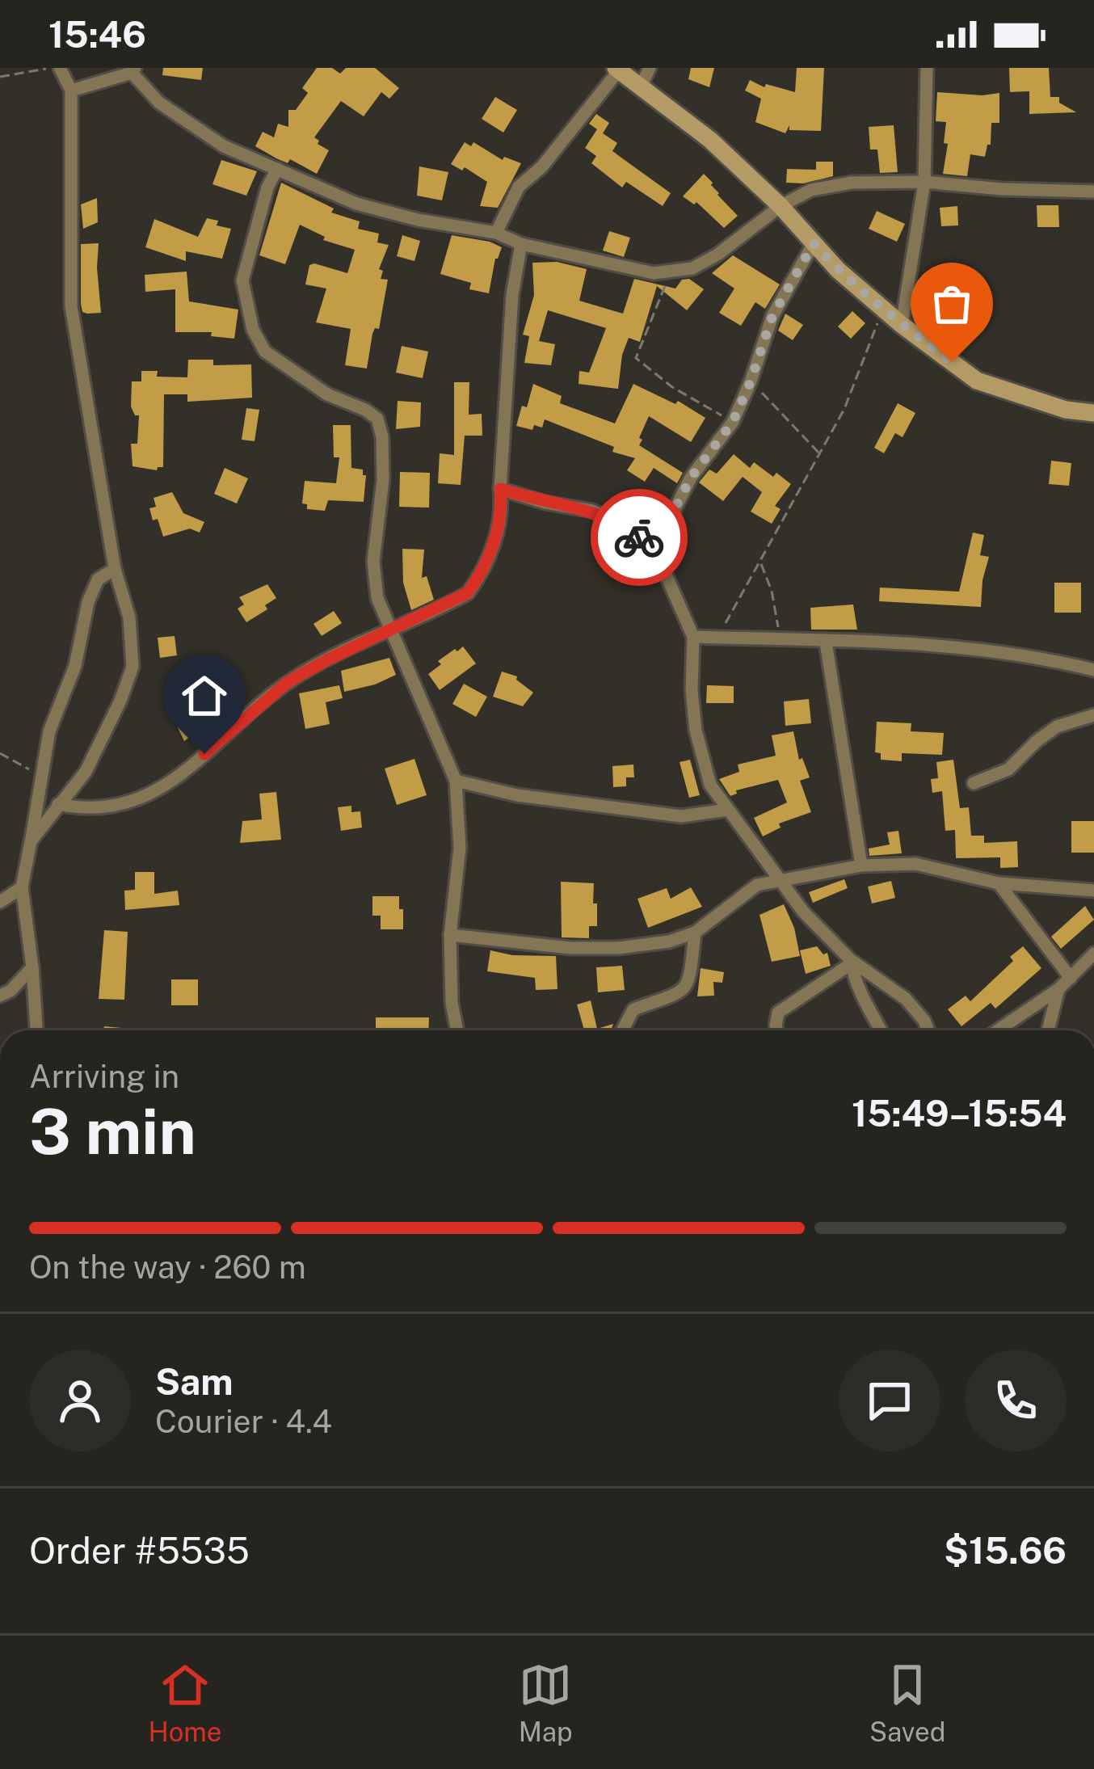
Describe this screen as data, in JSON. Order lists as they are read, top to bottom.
{
  "page": {
    "status": "15:46",
    "heading": ["3 min", "Arriving in", "15:49–15:54"],
    "panel": [
      "Sam",
      "Courier · 4.4",
      "Order #5535",
      "$15.66"
    ],
    "bar": "On the way · 260 m",
    "tabs": ["Home", "Map", "Saved"]
  }
}
